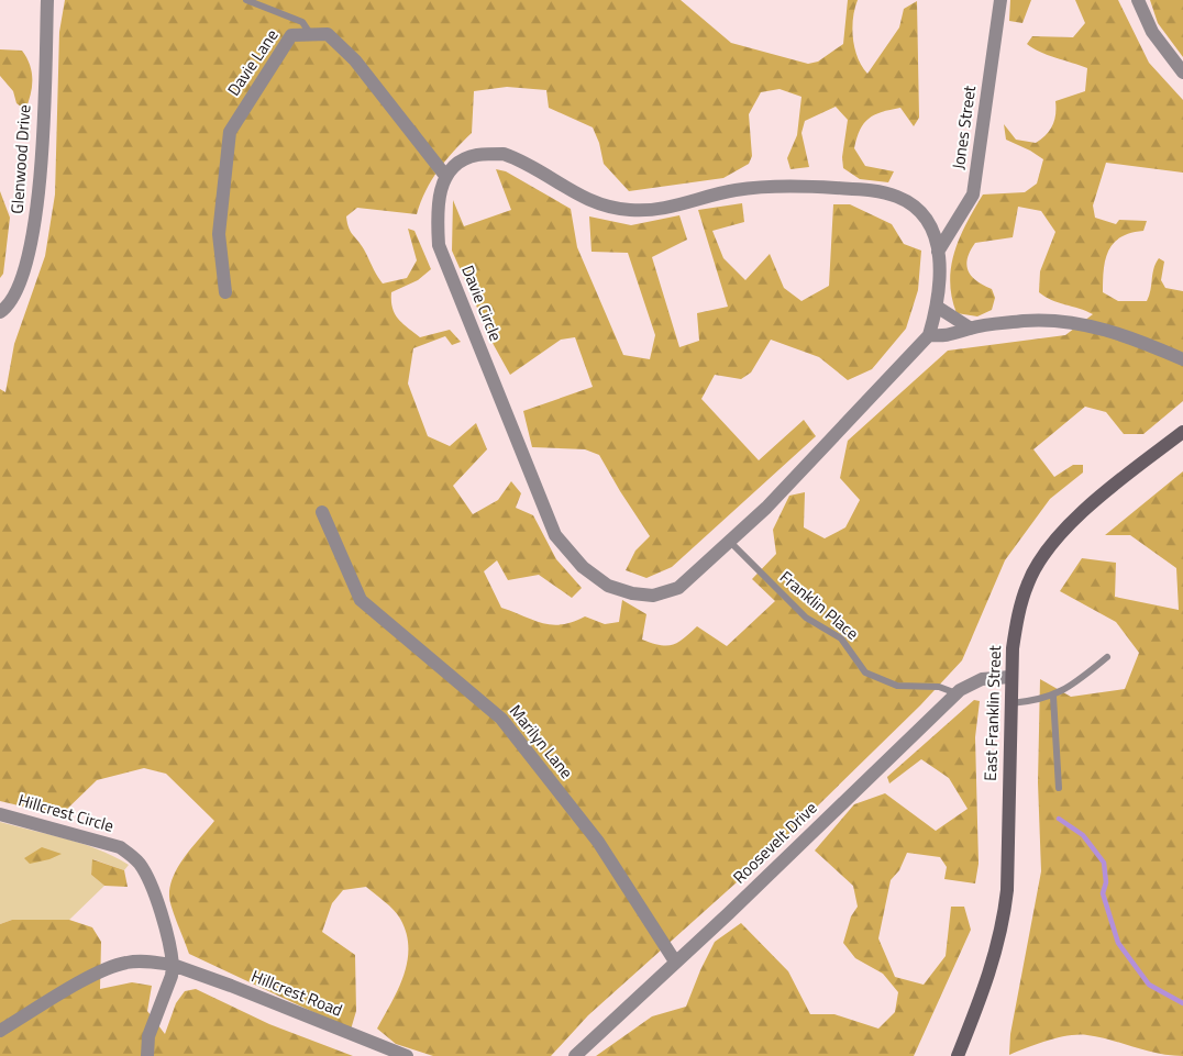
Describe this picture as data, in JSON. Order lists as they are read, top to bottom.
{
  "streets": {
    "main road": ["East Franklin Street"],
    "street": [
      "Davie Lane",
      "Jones Street",
      "Glenwood Drive",
      "Davie Circle",
      "Marilyn Lane",
      "Hillcrest Circle",
      "Roosevelt Drive",
      "Hillcrest Road"
    ],
    "lane": ["Franklin Place"]
  },
  "crossings": [
    ["Jones Street", "Davie Circle"],
    ["Davie Circle", "Franklin Place"],
    ["Franklin Place", "Roosevelt Drive"],
    ["East Franklin Street", "Roosevelt Drive"],
    ["Marilyn Lane", "Roosevelt Drive"],
    ["Hillcrest Circle", "Hillcrest Road"]
  ]
}
